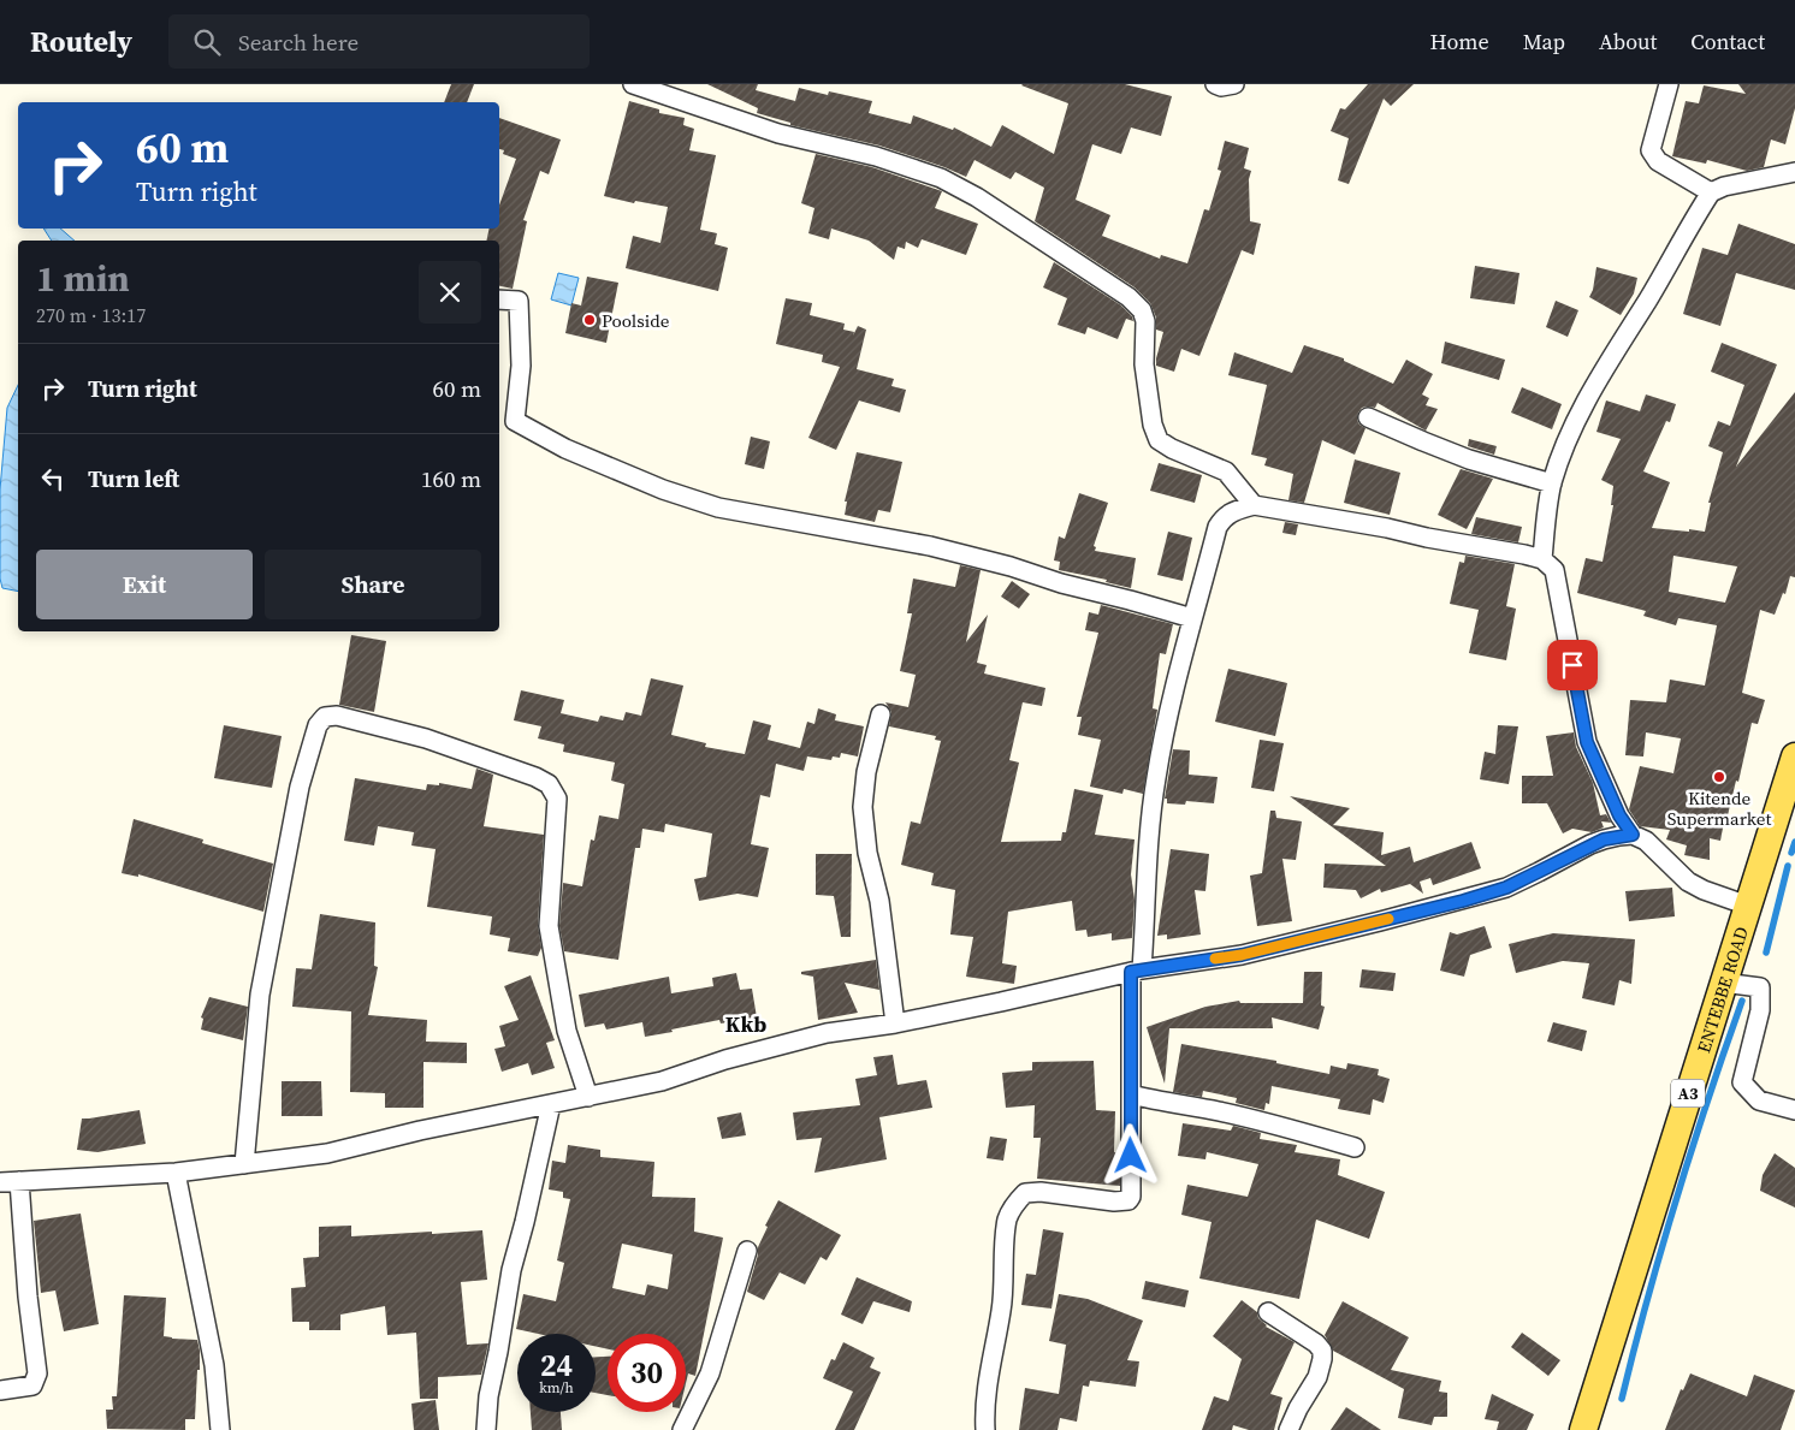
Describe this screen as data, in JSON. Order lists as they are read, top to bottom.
{
  "streets": {
    "main road": ["ENTEBBE ROAD", "A3"]
  },
  "districts": ["Kkb"],
  "places": ["Poolside", "Kitende Supermarket"],
  "page": {
    "header": "Routely",
    "search": "Search here",
    "nav": [
      "Home",
      "Map",
      "About",
      "Contact"
    ],
    "turn": ["60 m", "Turn right"],
    "heading": ["1 min", "270 m · 13:17"],
    "list": [
      {
        "name": "Turn right",
        "value": "60 m"
      },
      {
        "name": "Turn left",
        "value": "160 m"
      }
    ],
    "buttons": ["Exit", "Share"],
    "speed": "24 km/h",
    "limit": "30"
  }
}
